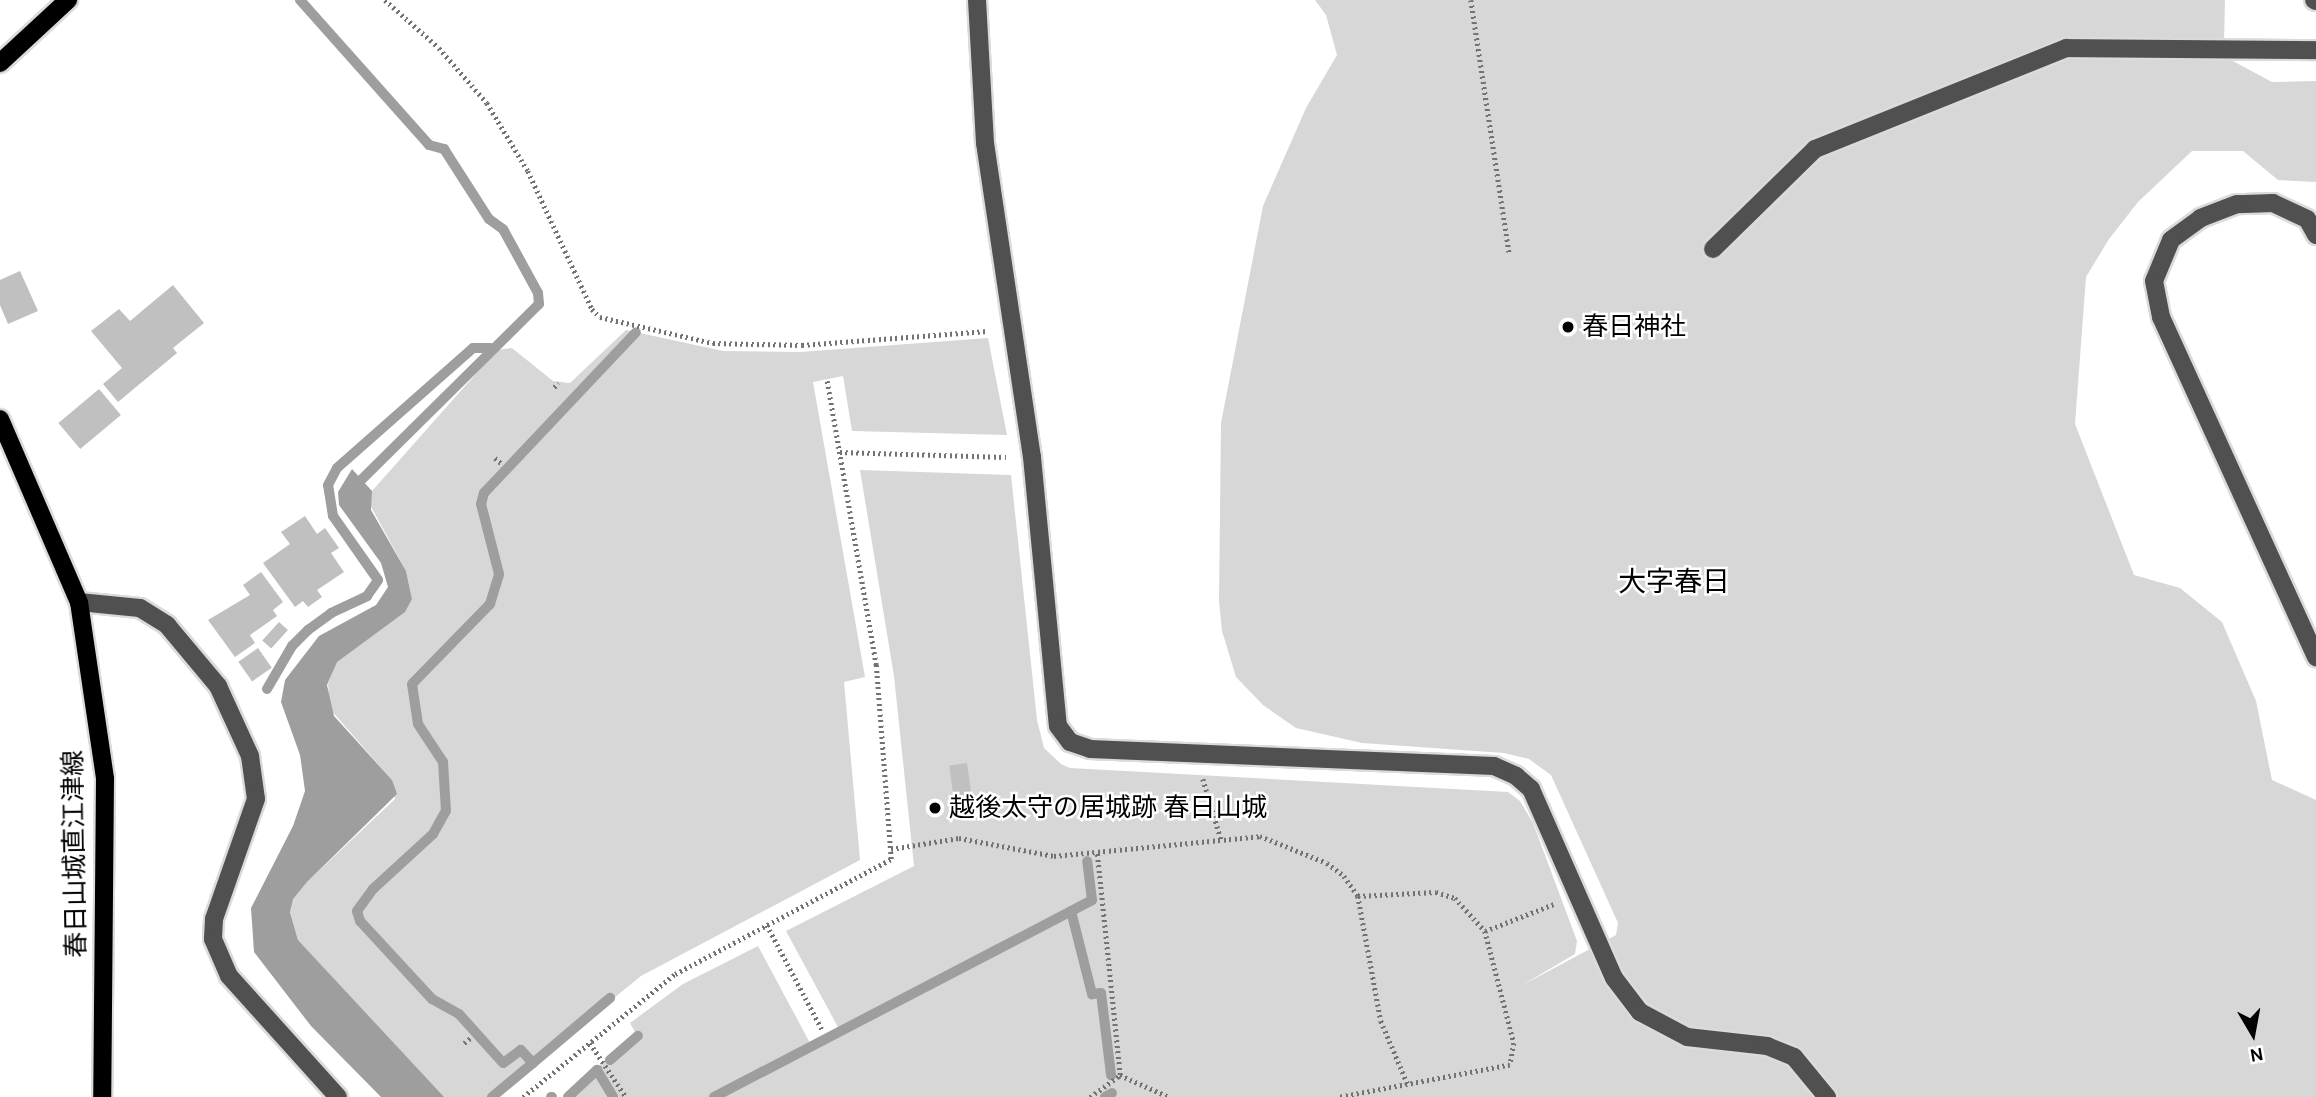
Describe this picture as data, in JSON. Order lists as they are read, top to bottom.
{
  "streets": {
    "main road": ["春日山城直江津線"]
  },
  "districts": ["大字春日"],
  "places": ["春日神社", "越後太守の居城跡 春日山城"],
  "north": "bottom"
}
